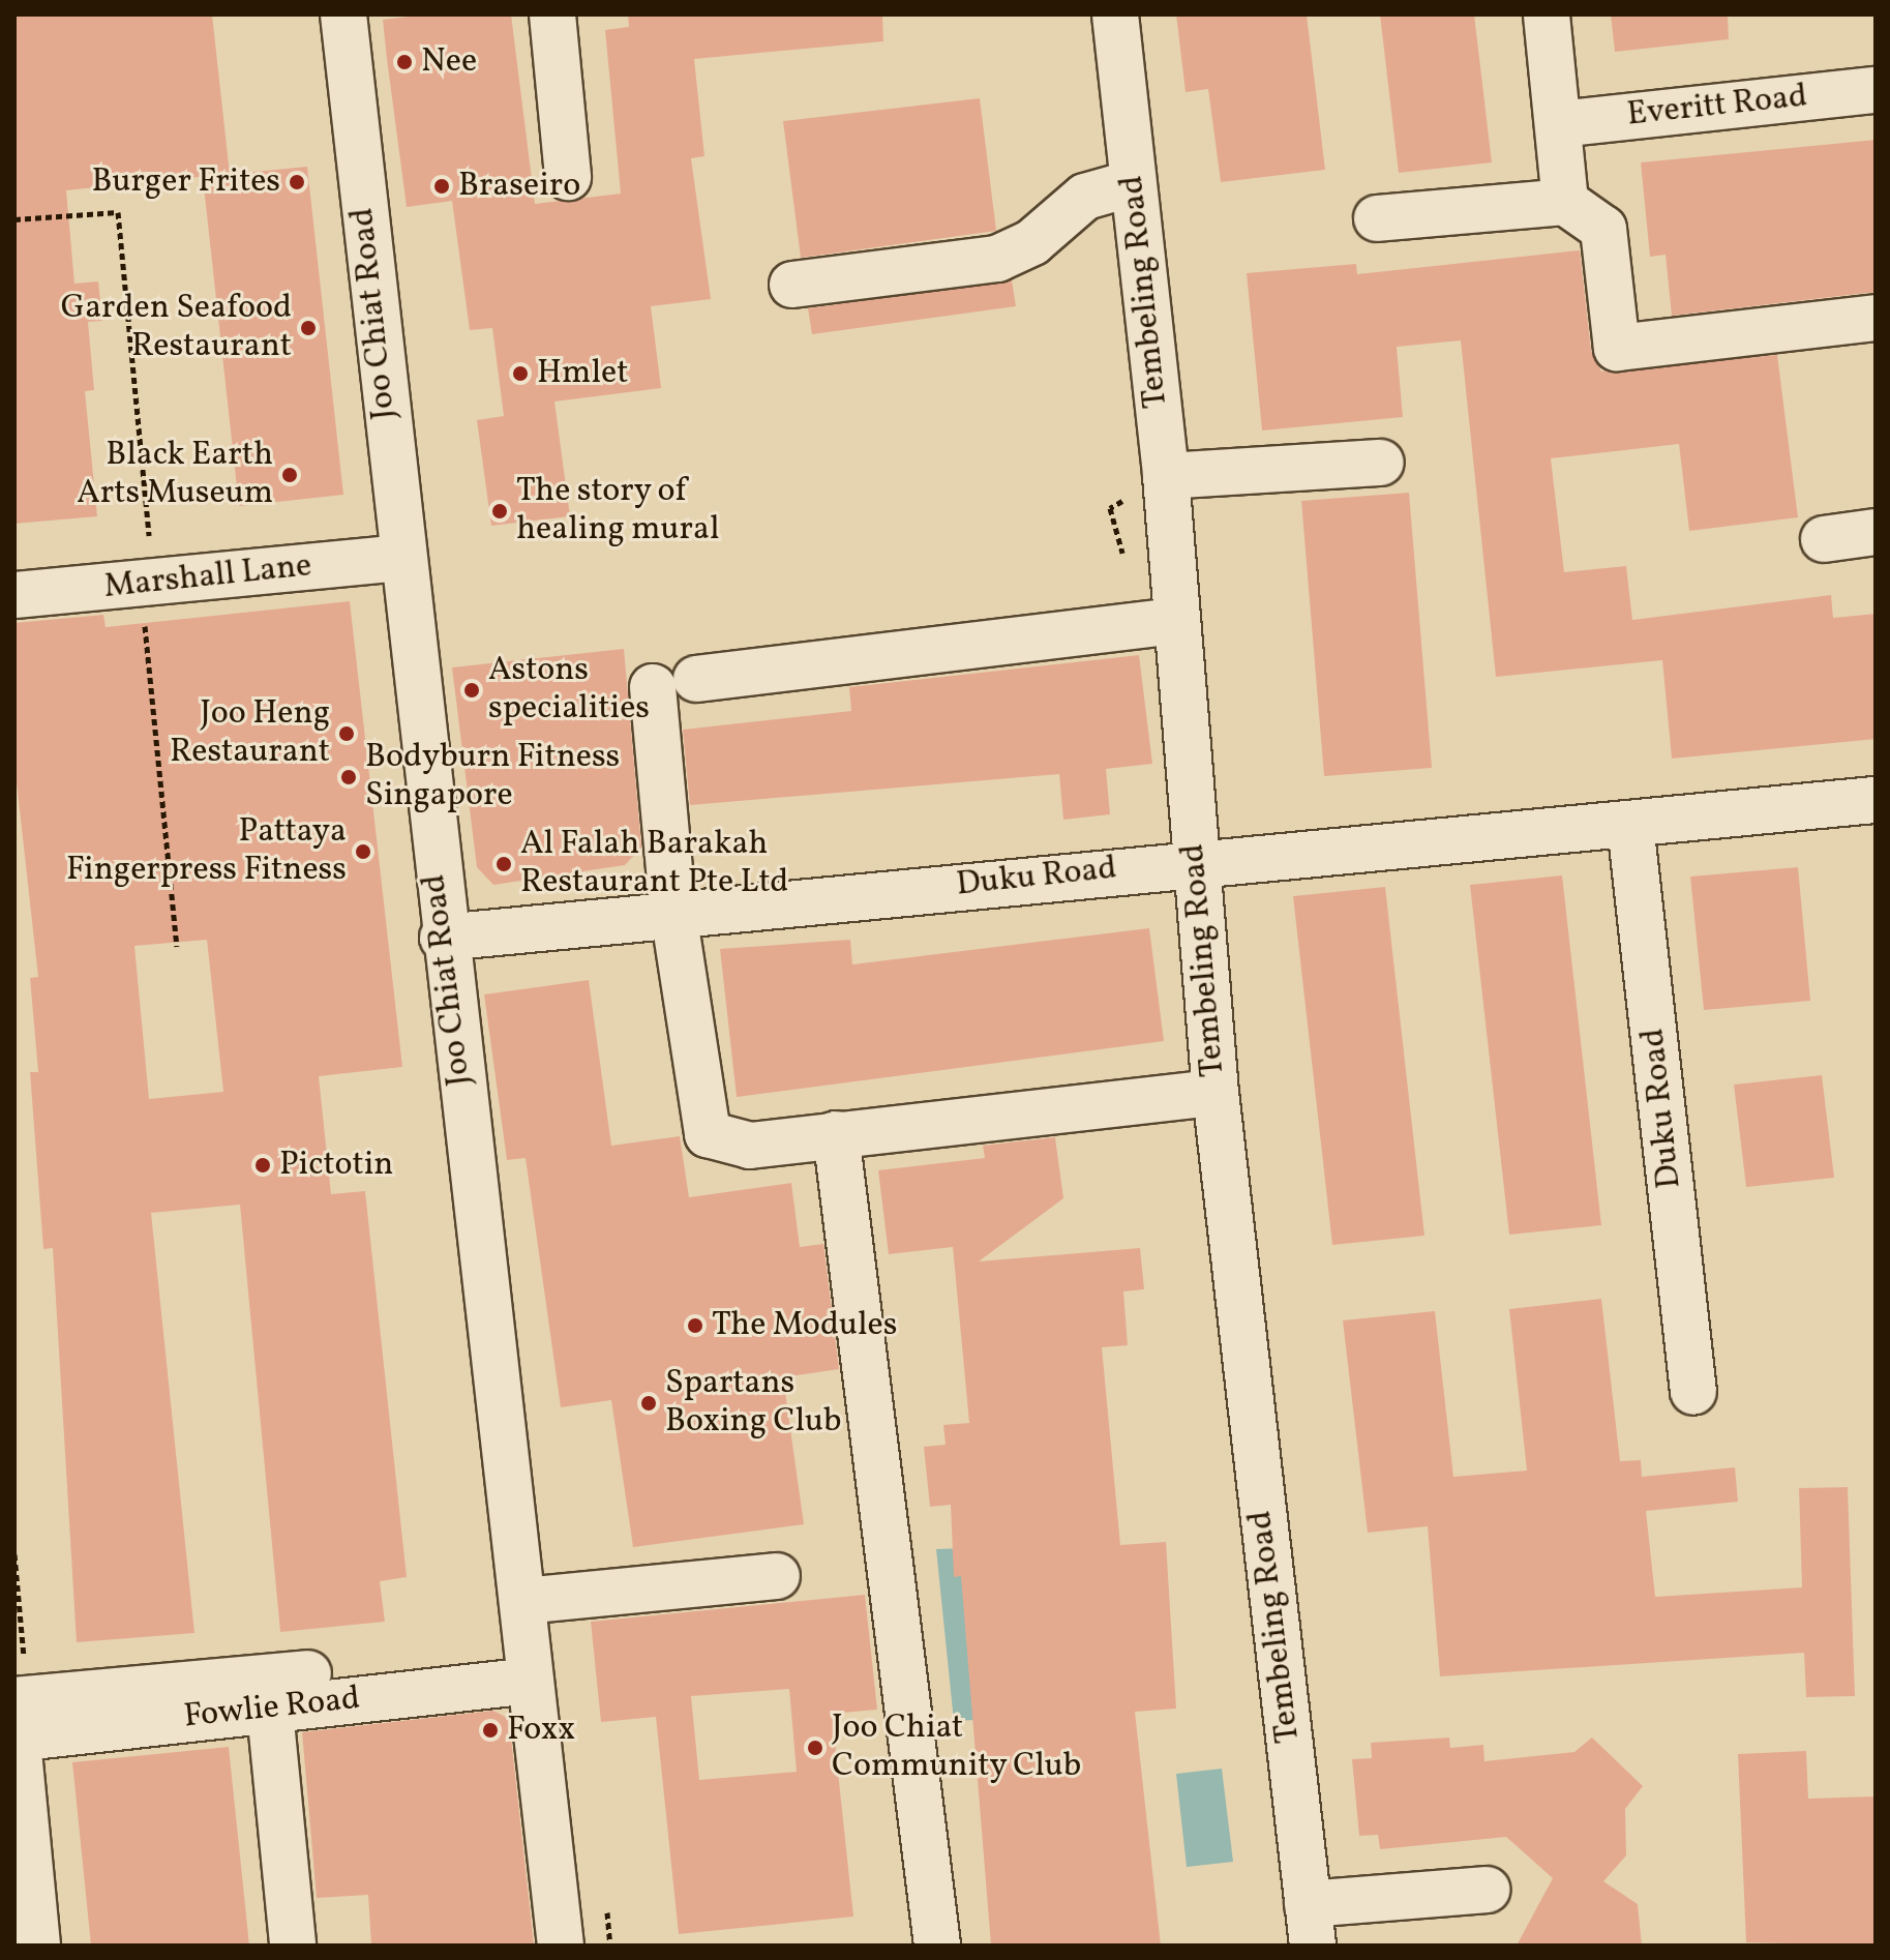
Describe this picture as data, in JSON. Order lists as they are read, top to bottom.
{
  "streets": {
    "street": [
      "Everitt Road",
      "Tembeling Road",
      "Joo Chiat Road",
      "Marshall Lane",
      "Duku Road",
      "Fowlie Road"
    ]
  },
  "crossings": [
    ["Tembeling Road", "Duku Road"],
    ["Joo Chiat Road", "Marshall Lane"],
    ["Joo Chiat Road", "Duku Road"],
    ["Joo Chiat Road", "Fowlie Road"]
  ],
  "places": [
    "Nee",
    "Burger Frites",
    "Braseiro",
    "Garden Seafood Restaurant",
    "Hmlet",
    "Black Earth Arts Museum",
    "The story of healing mural",
    "Astons specialities",
    "Joo Heng Restaurant",
    "Bodyburn Fitness Singapore",
    "Pattaya Fingerpress Fitness",
    "Al Falah Barakah Restaurant Pte Ltd",
    "Pictotin",
    "The Modules",
    "Spartans Boxing Club",
    "Foxx",
    "Joo Chiat Community Club"
  ]
}
